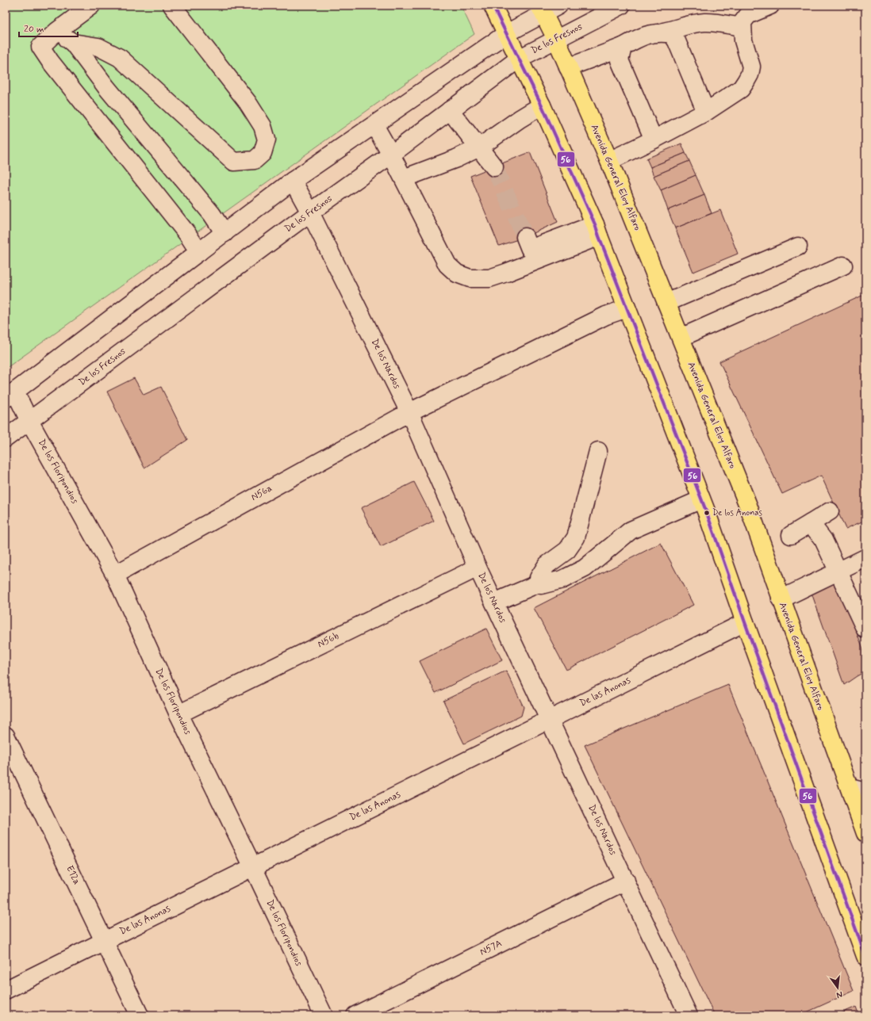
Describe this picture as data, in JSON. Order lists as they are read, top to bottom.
{
  "streets": {
    "main road": ["Avenida General Eloy Alfaro"],
    "street": [
      "De los Fresnos",
      "De los Nardos",
      "De los Floripondios",
      "N56a",
      "N56b",
      "De las Anonas",
      "E12a",
      "N57A"
    ]
  },
  "crossings": [
    ["De los Fresnos", "Avenida General Eloy Alfaro"],
    ["De los Fresnos", "De los Nardos"],
    ["De los Fresnos", "De los Floripondios"],
    ["De los Nardos", "N56a"],
    ["De los Nardos", "N56b"],
    ["De los Nardos", "De las Anonas"],
    ["De los Nardos", "N57A"],
    ["De los Floripondios", "N56a"],
    ["De los Floripondios", "N56b"],
    ["De los Floripondios", "De las Anonas"],
    ["De las Anonas", "E12a"]
  ],
  "places": ["De los Anonas"],
  "lines": ["transit line 56"],
  "scale_bar": "20 m",
  "north": "bottom"
}
